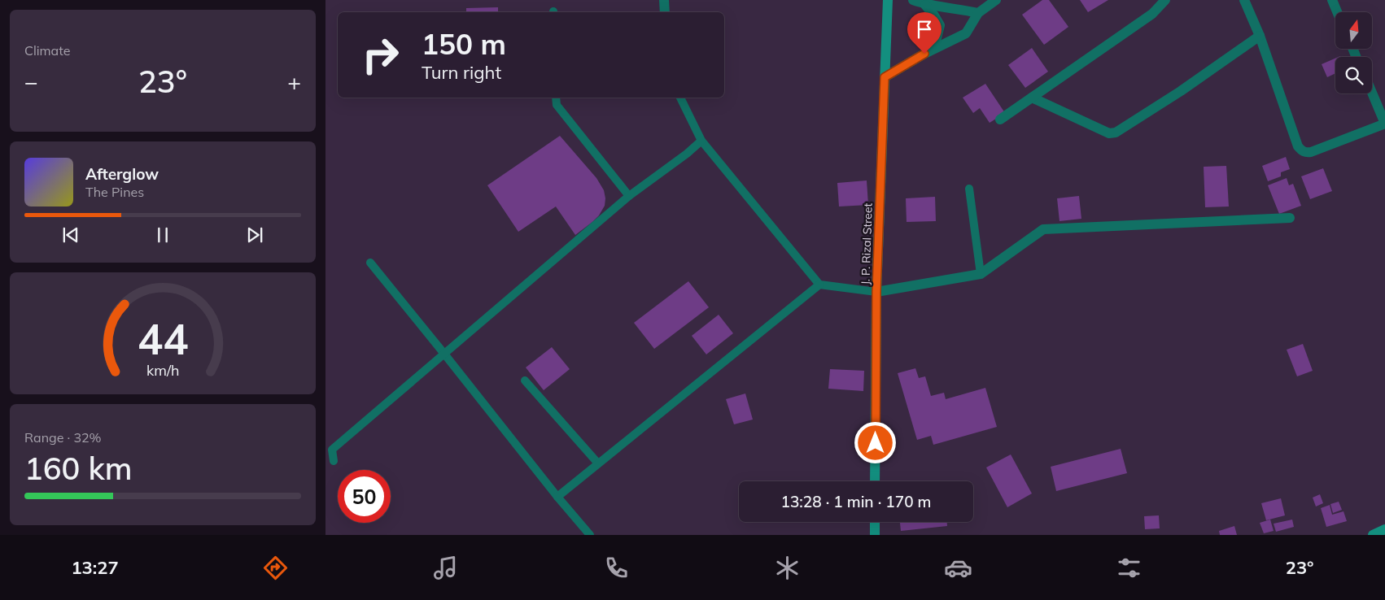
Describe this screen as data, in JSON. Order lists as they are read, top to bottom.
{
  "streets": {
    "main road": ["J. P. Rizal Street"]
  },
  "north": "top",
  "page": {
    "tile": [
      "Climate",
      ["Range · 32%", "160 km"]
    ],
    "turn": ["150 m", "Turn right"],
    "heat": ["−", "23°", "+"],
    "song": ["Afterglow", "The Pines"],
    "limit": "50",
    "trip": "13:28 · 1 min · 170 m",
    "tabs": ["13:27", "23°"],
    "gauge": ["44", "km/h"]
  }
}
